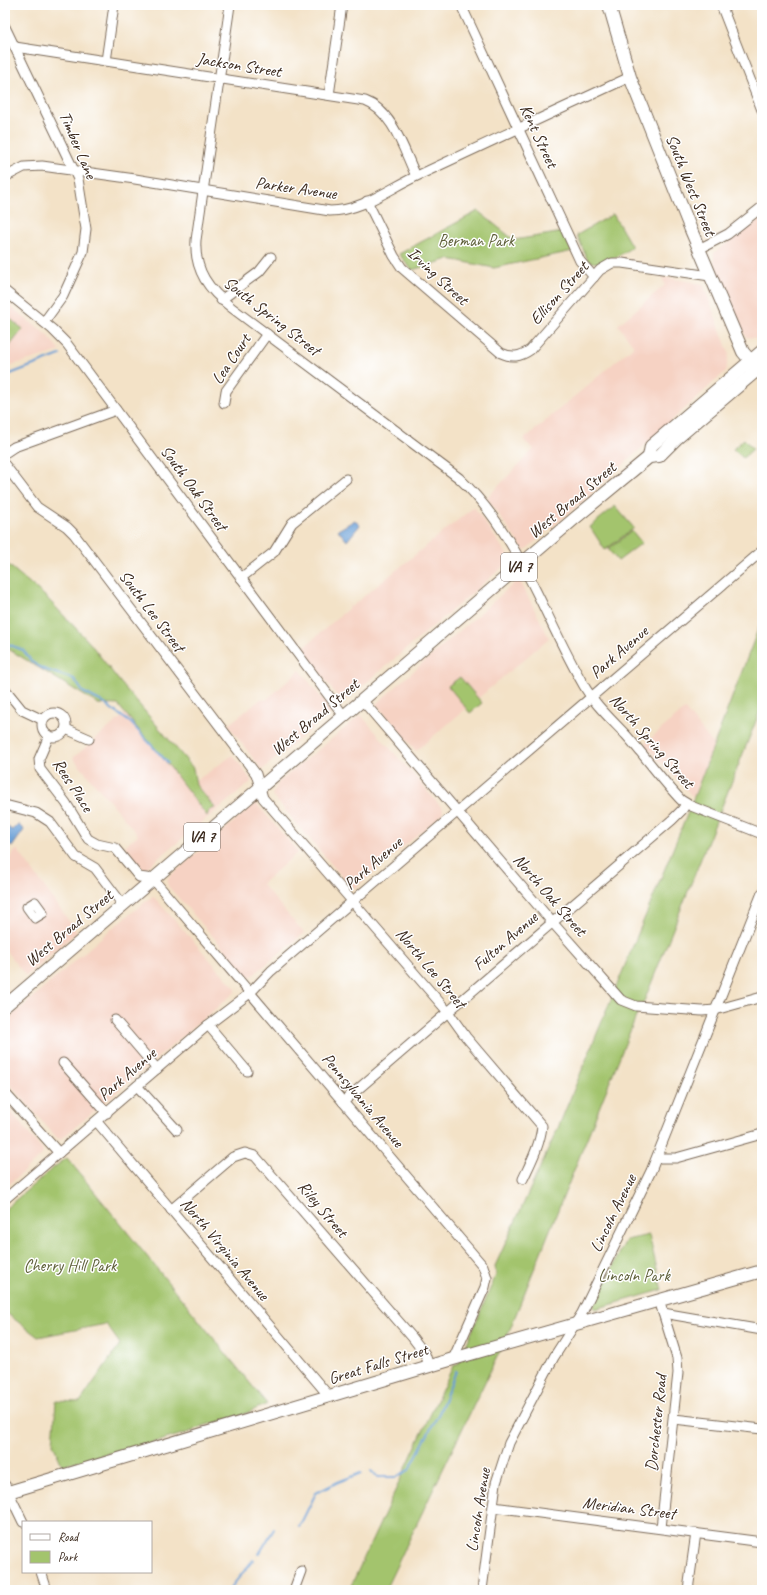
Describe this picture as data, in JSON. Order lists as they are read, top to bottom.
{
  "streets": {
    "main road": [
      "South West Street",
      "West Broad Street",
      "VA 7",
      "Great Falls Street"
    ],
    "street": [
      "Jackson Street",
      "Kent Street",
      "Timber Lane",
      "Parker Avenue",
      "Irving Street",
      "Ellison Street",
      "South Spring Street",
      "Lea Court",
      "South Oak Street",
      "South Lee Street",
      "Park Avenue",
      "North Spring Street",
      "Rees Place",
      "North Oak Street",
      "Fulton Avenue",
      "North Lee Street",
      "Pennsylvania Avenue",
      "Riley Street",
      "Lincoln Avenue",
      "North Virginia Avenue",
      "Dorchester Road",
      "Meridian Street"
    ]
  },
  "crossings": [
    ["Jackson Street", "Timber Lane"],
    ["Jackson Street", "Parker Avenue"],
    ["Jackson Street", "South Spring Street"],
    ["Kent Street", "Parker Avenue"],
    ["Kent Street", "Ellison Street"],
    ["Timber Lane", "Parker Avenue"],
    ["Timber Lane", "South Oak Street"],
    ["South West Street", "Parker Avenue"],
    ["South West Street", "Ellison Street"],
    ["South West Street", "West Broad Street"],
    ["Parker Avenue", "Irving Street"],
    ["Parker Avenue", "South Spring Street"],
    ["Irving Street", "Ellison Street"],
    ["South Spring Street", "Lea Court"],
    ["South Spring Street", "West Broad Street"],
    ["South Spring Street", "North Spring Street"],
    ["South Oak Street", "West Broad Street"],
    ["West Broad Street", "South Lee Street"],
    ["West Broad Street", "North Spring Street"],
    ["West Broad Street", "Rees Place"],
    ["West Broad Street", "North Oak Street"],
    ["West Broad Street", "North Lee Street"],
    ["West Broad Street", "Pennsylvania Avenue"],
    ["South Lee Street", "North Lee Street"],
    ["Park Avenue", "North Spring Street"],
    ["Park Avenue", "North Oak Street"],
    ["Park Avenue", "North Lee Street"],
    ["Park Avenue", "Pennsylvania Avenue"],
    ["Park Avenue", "North Virginia Avenue"],
    ["North Spring Street", "Fulton Avenue"],
    ["Rees Place", "Pennsylvania Avenue"],
    ["North Oak Street", "Fulton Avenue"],
    ["North Oak Street", "Lincoln Avenue"],
    ["Fulton Avenue", "North Lee Street"],
    ["Fulton Avenue", "Pennsylvania Avenue"],
    ["Pennsylvania Avenue", "Great Falls Street"],
    ["Riley Street", "North Virginia Avenue"],
    ["Riley Street", "Great Falls Street"],
    ["Lincoln Avenue", "Great Falls Street"],
    ["Lincoln Avenue", "Meridian Street"],
    ["North Virginia Avenue", "Great Falls Street"],
    ["Great Falls Street", "Dorchester Road"],
    ["Dorchester Road", "Meridian Street"]
  ],
  "parks": ["Berman Park", "Cherry Hill Park", "Lincoln Park"],
  "legend": ["Road", "Park"]
}
